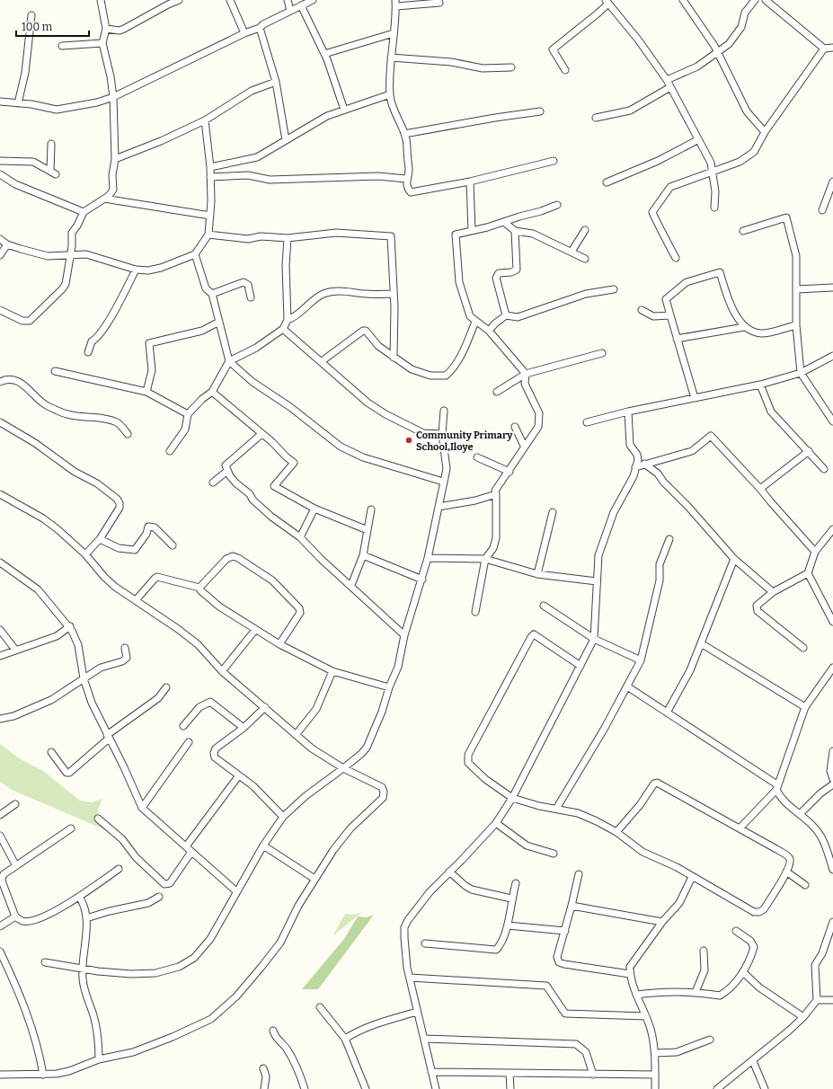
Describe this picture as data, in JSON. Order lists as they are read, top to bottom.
{
  "places": ["Community Primary School,Iloye"],
  "scale_bar": "100 m"
}
